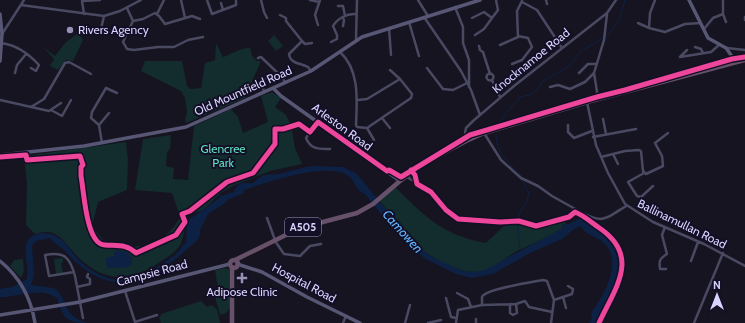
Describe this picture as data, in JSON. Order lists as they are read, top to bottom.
{
  "streets": {
    "highway": ["A505"],
    "street": [
      "Knocknamoe Road",
      "Old Mountfield Road",
      "Arleston Road",
      "Ballinamullan Road",
      "Campsie Road",
      "Hospital Road"
    ]
  },
  "crossings": [
    ["Knocknamoe Road", "A505"],
    ["Old Mountfield Road", "Arleston Road"],
    ["Arleston Road", "A505"],
    ["Ballinamullan Road", "A505"],
    ["A505", "Campsie Road"],
    ["A505", "Hospital Road"]
  ],
  "water": ["Camowen"],
  "parks": ["Glencree Park"],
  "places": {
    "other": ["Rivers Agency"],
    "health": ["Adipose Clinic"]
  },
  "north": "top"
}
